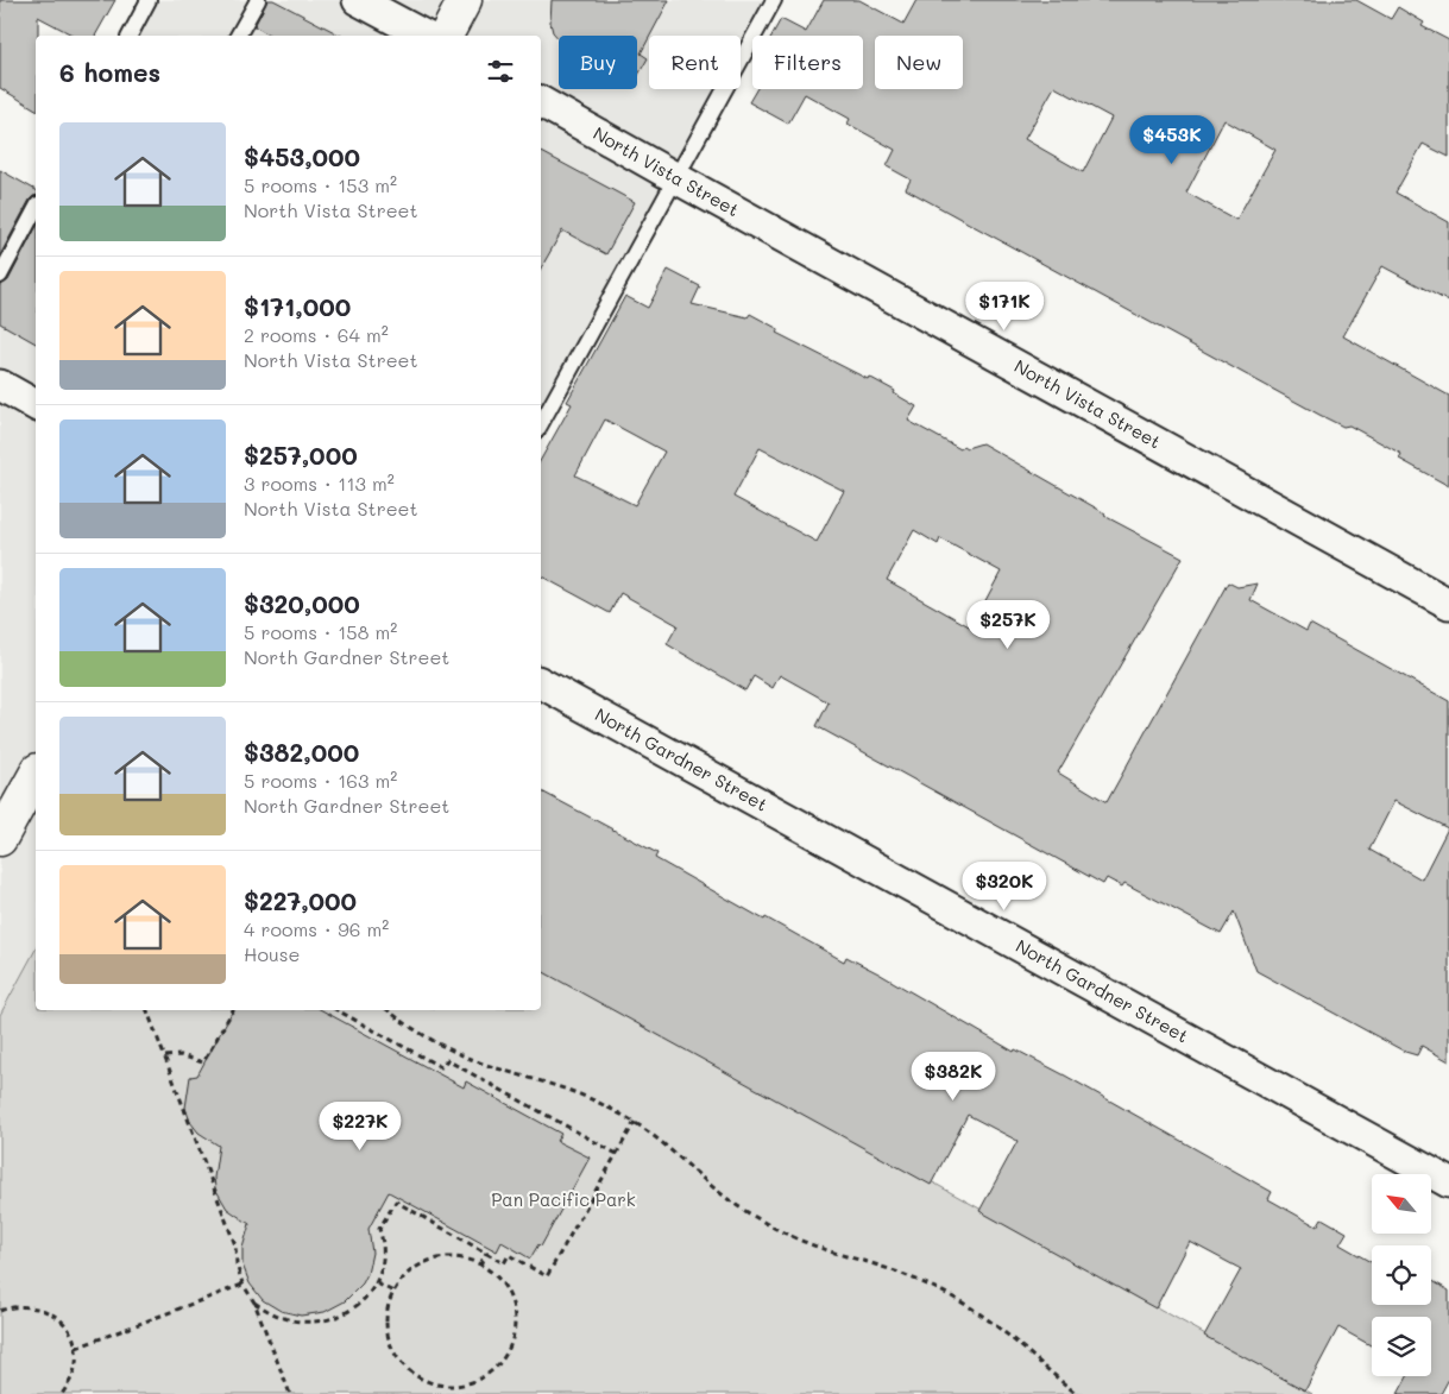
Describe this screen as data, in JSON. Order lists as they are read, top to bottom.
{
  "streets": {
    "street": ["North Vista Street", "North Gardner Street"]
  },
  "parks": ["Pan Pacific Park"],
  "north": "top left",
  "page": {
    "chip": [
      "Buy",
      "Rent",
      "Filters",
      "New"
    ],
    "heading": "6 homes",
    "list": [
      {
        "name": "$453,000",
        "note": "5 rooms · 153 m² · North Vista Street"
      },
      {
        "name": "$171,000",
        "note": "2 rooms · 64 m² · North Vista Street"
      },
      {
        "name": "$257,000",
        "note": "3 rooms · 113 m² · North Vista Street"
      },
      {
        "name": "$320,000",
        "note": "5 rooms · 158 m² · North Gardner Street"
      },
      {
        "name": "$382,000",
        "note": "5 rooms · 163 m² · North Gardner Street"
      },
      {
        "name": "$227,000",
        "note": "4 rooms · 96 m² · House"
      }
    ],
    "price": [
      "$453K",
      "$171K",
      "$257K",
      "$320K",
      "$382K",
      "$227K"
    ]
  }
}
